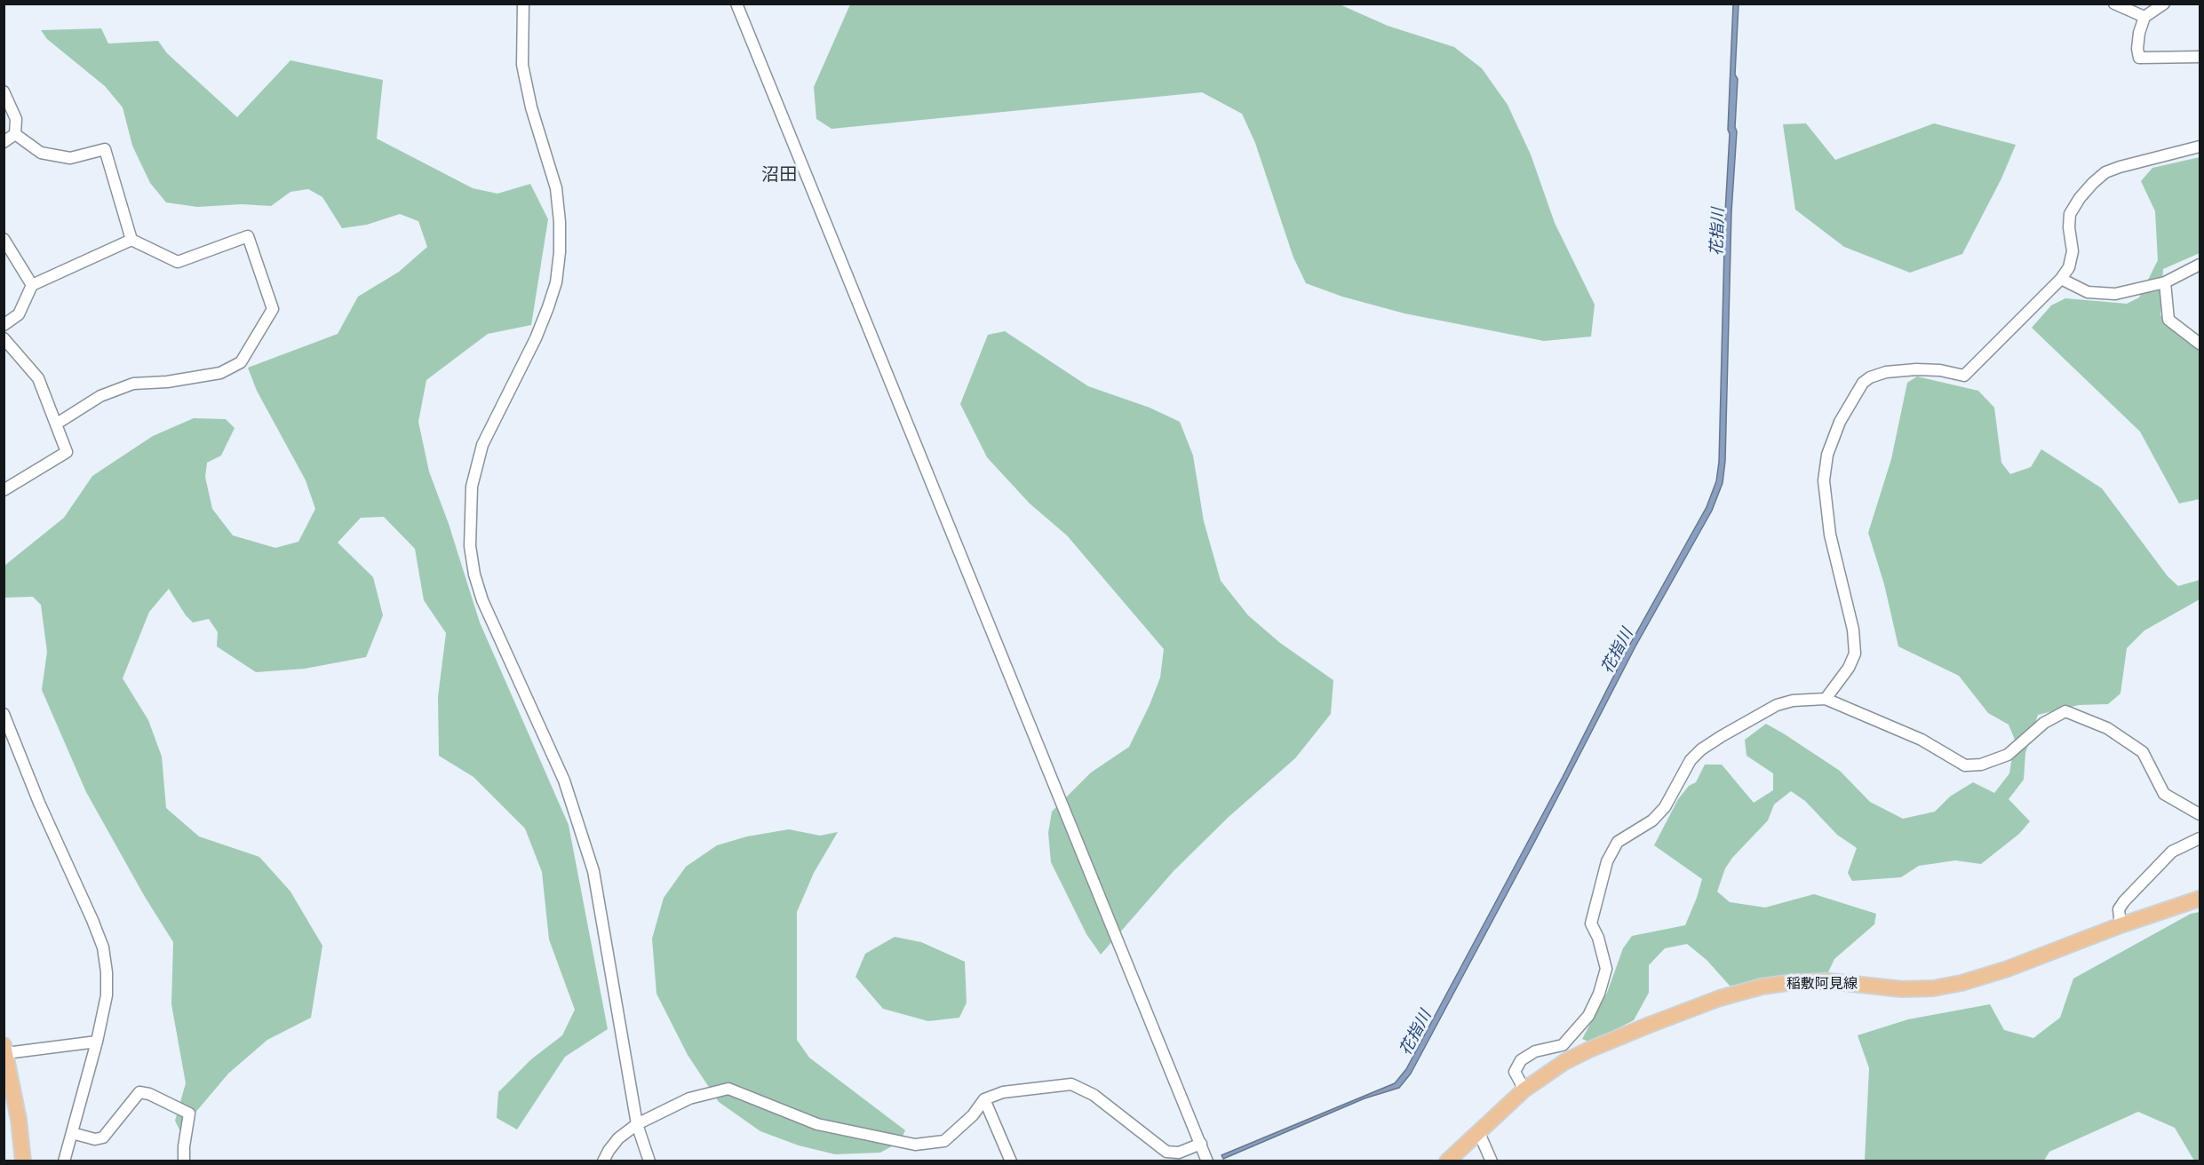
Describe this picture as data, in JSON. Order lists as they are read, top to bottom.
{
  "streets": {
    "main road": ["稲敷阿見線"]
  },
  "districts": ["沼田"],
  "water": ["花指川"]
}
